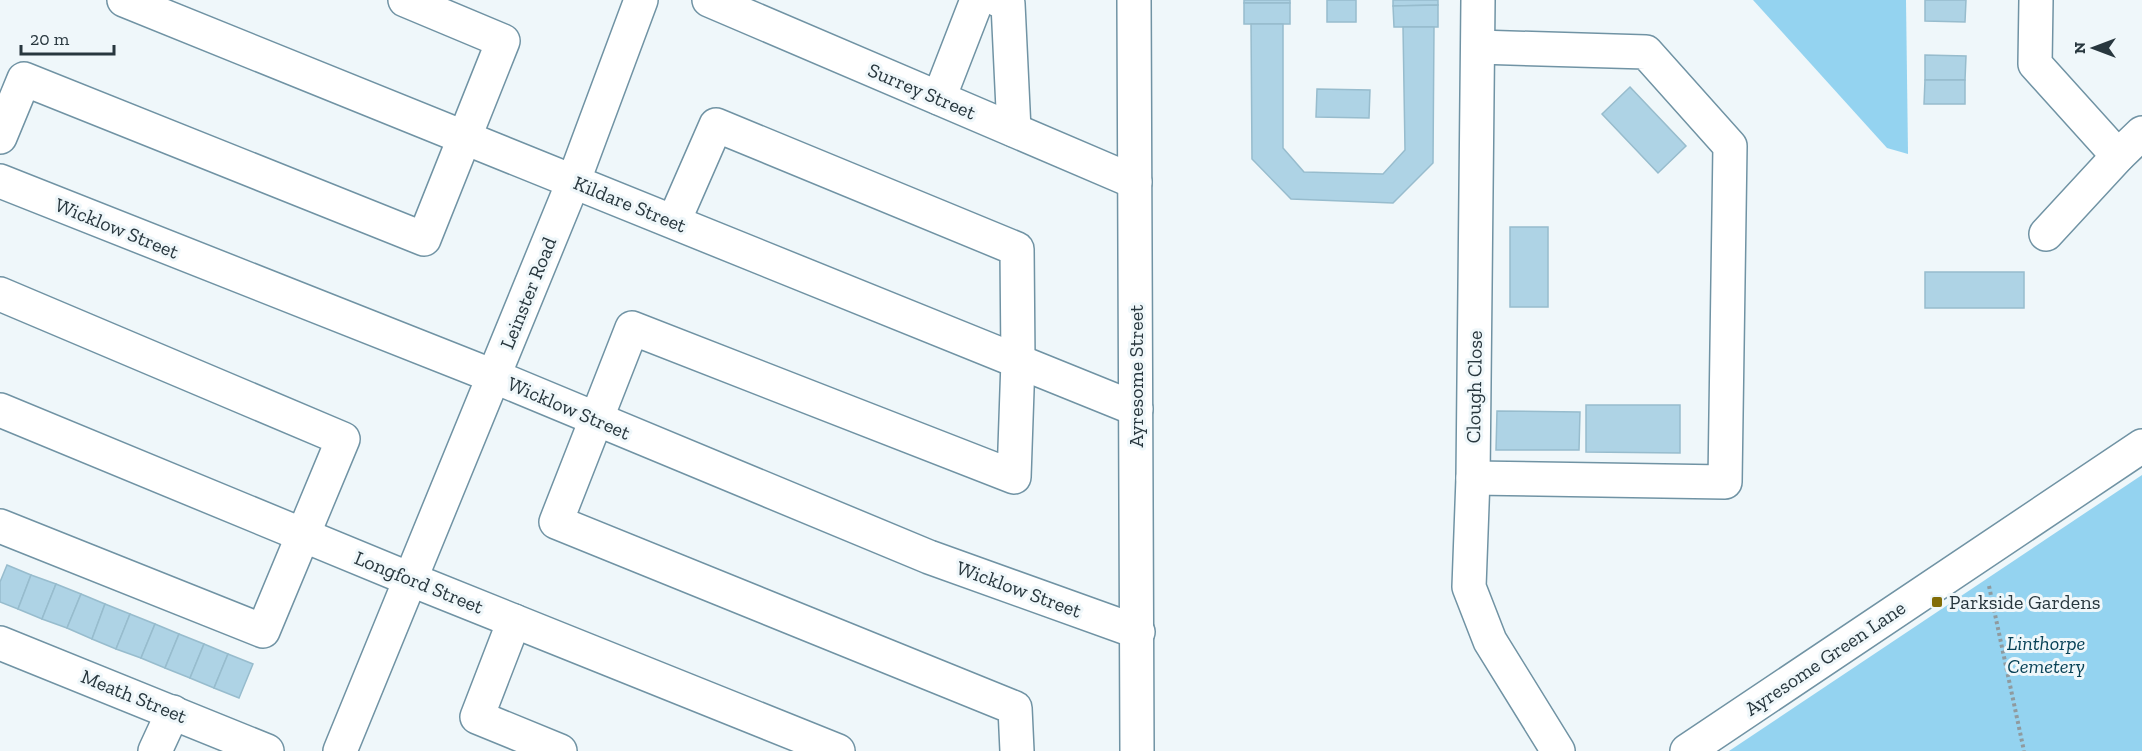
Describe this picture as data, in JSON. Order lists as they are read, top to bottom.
{
  "streets": {
    "street": [
      "Surrey Street",
      "Kildare Street",
      "Wicklow Street",
      "Leinster Road",
      "Ayresome Street",
      "Clough Close",
      "Longford Street",
      "Ayresome Green Lane",
      "Meath Street"
    ]
  },
  "crossings": [
    ["Surrey Street", "Ayresome Street"],
    ["Kildare Street", "Leinster Road"],
    ["Kildare Street", "Ayresome Street"],
    ["Wicklow Street", "Leinster Road"],
    ["Wicklow Street", "Ayresome Street"],
    ["Leinster Road", "Longford Street"]
  ],
  "parks": ["Linthorpe Cemetery"],
  "places": {
    "transit": ["Parkside Gardens"]
  },
  "scale_bar": "20 m",
  "north": "left"
}
